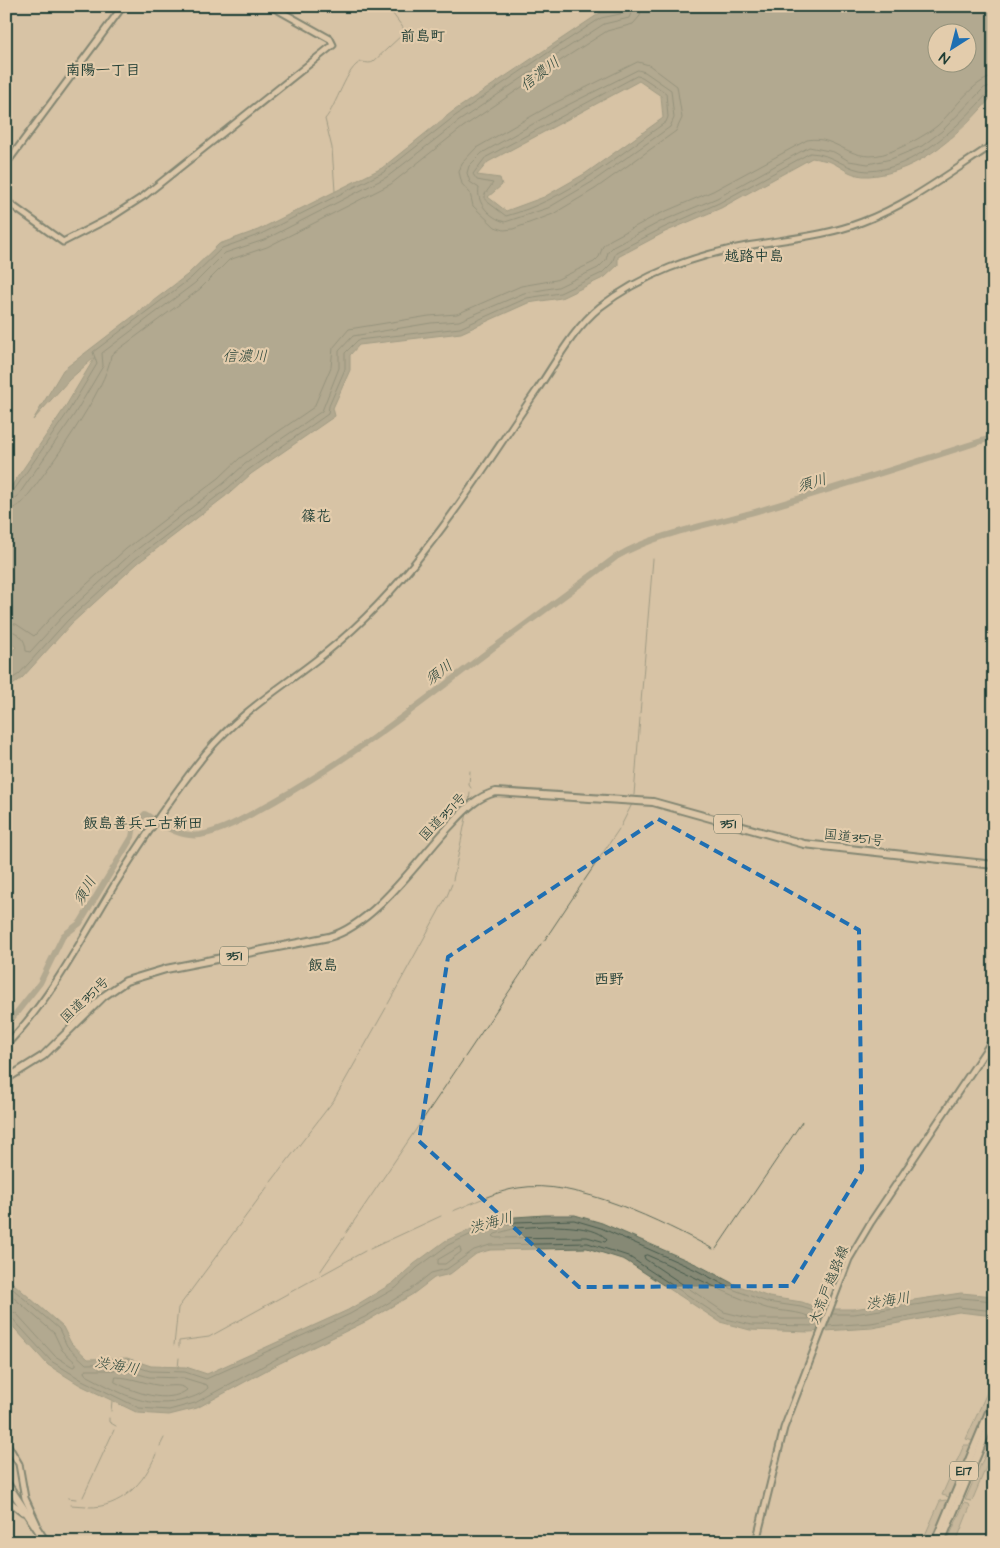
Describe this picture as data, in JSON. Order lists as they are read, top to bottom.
{
  "streets": {
    "highway": ["国道351号", "351", "E17"],
    "street": ["大荒戸越路線"]
  },
  "districts": [
    "前島町",
    "南陽一丁目",
    "越路中島",
    "篠花",
    "飯島善兵エ古新田",
    "飯島",
    "西野"
  ],
  "water": ["信濃川", "須川", "渋海川"],
  "north": "bottom left"
}
